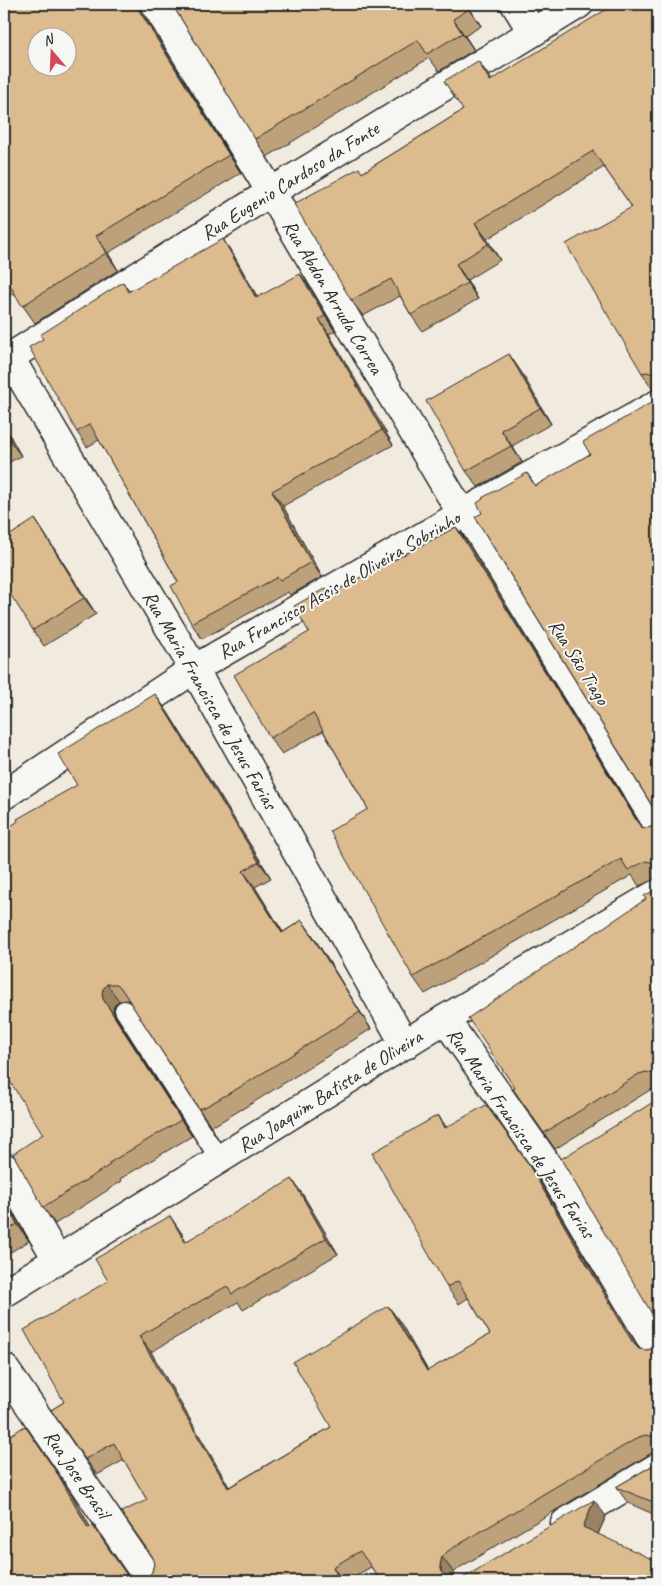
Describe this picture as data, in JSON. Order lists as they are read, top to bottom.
{
  "streets": {
    "street": [
      "Rua Eugenio Cardoso da Fonte",
      "Rua Abdon Arruda Correa",
      "Rua Francisco Assis de Oliveira Sobrinho",
      "Rua Maria Francisca de Jesus Farias",
      "Rua Joaquim Batista de Oliveira",
      "Rua Jose Brasil"
    ],
    "lane": ["Rua São Tiago"]
  },
  "crossings": [
    ["Rua Eugenio Cardoso da Fonte", "Rua Abdon Arruda Correa"],
    ["Rua Eugenio Cardoso da Fonte", "Rua Maria Francisca de Jesus Farias"],
    ["Rua Abdon Arruda Correa", "Rua Francisco Assis de Oliveira Sobrinho"],
    ["Rua Abdon Arruda Correa", "Rua São Tiago"],
    ["Rua Francisco Assis de Oliveira Sobrinho", "Rua São Tiago"],
    ["Rua Francisco Assis de Oliveira Sobrinho", "Rua Maria Francisca de Jesus Farias"],
    ["Rua Maria Francisca de Jesus Farias", "Rua Joaquim Batista de Oliveira"]
  ],
  "north": "top"
}
